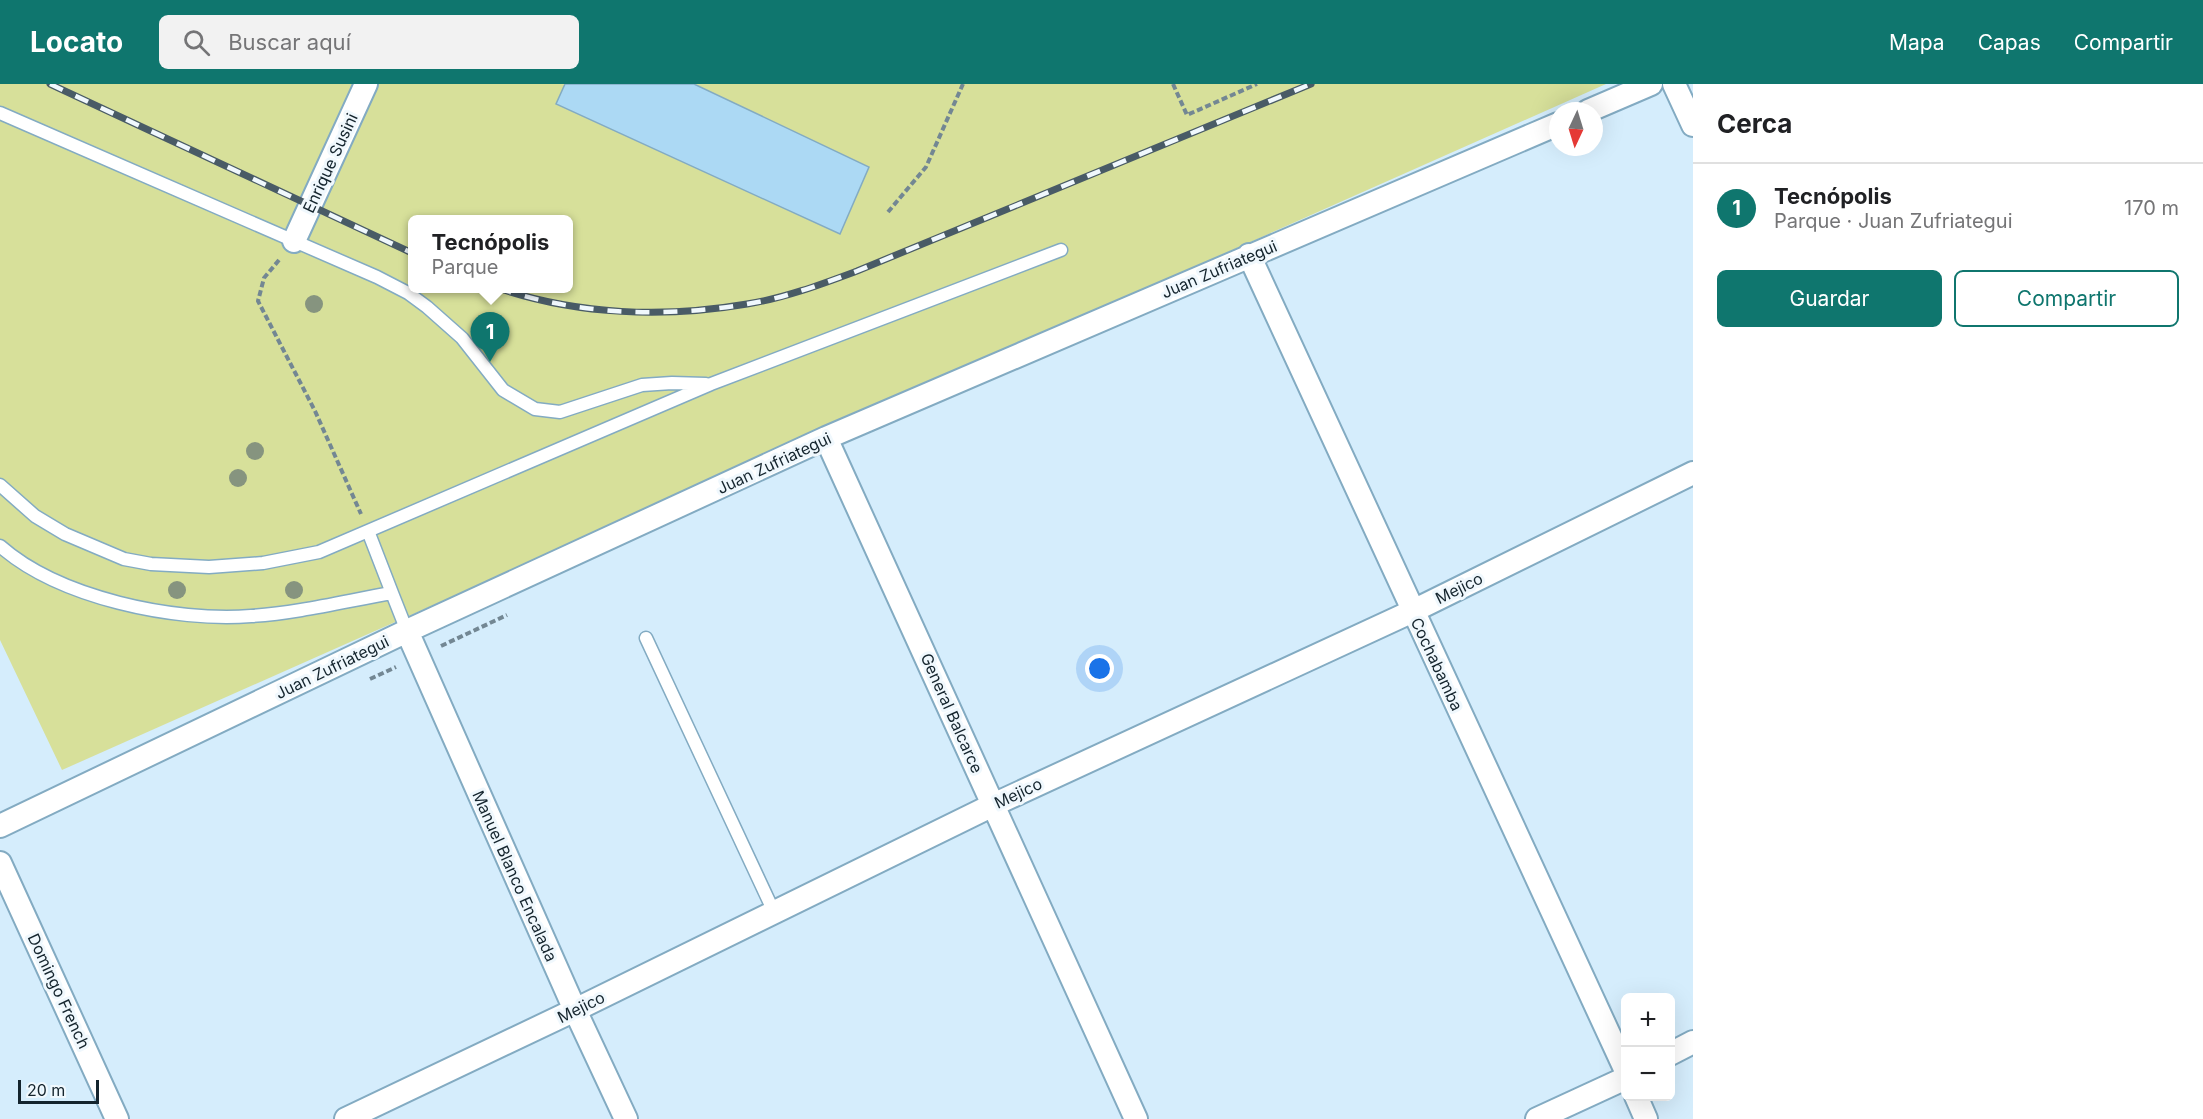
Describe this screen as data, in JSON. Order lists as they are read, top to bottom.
{
  "streets": {
    "street": [
      "Enrique Susini",
      "Juan Zufriategui",
      "Mejico",
      "Cochabamba",
      "General Balcarce",
      "Manuel Blanco Encalada",
      "Domingo French"
    ]
  },
  "crossings": [
    ["Juan Zufriategui", "Cochabamba"],
    ["Juan Zufriategui", "General Balcarce"],
    ["Juan Zufriategui", "Manuel Blanco Encalada"],
    ["Mejico", "Cochabamba"],
    ["Mejico", "General Balcarce"],
    ["Mejico", "Manuel Blanco Encalada"]
  ],
  "scale_bar": "20 m",
  "north": "bottom",
  "page": {
    "header": "Locato",
    "search": "Buscar aquí",
    "nav": ["Mapa", "Capas", "Compartir"],
    "heading": "Cerca",
    "list": [
      {
        "mark": "1",
        "name": "Tecnópolis",
        "note": "Parque · Juan Zufriategui",
        "value": "170 m"
      }
    ],
    "popup": ["Tecnópolis", "Parque"],
    "buttons": ["Guardar", "Compartir"],
    "pins": "1",
    "map_buttons": ["+", "−"],
    "scale": "20 m"
  }
}
